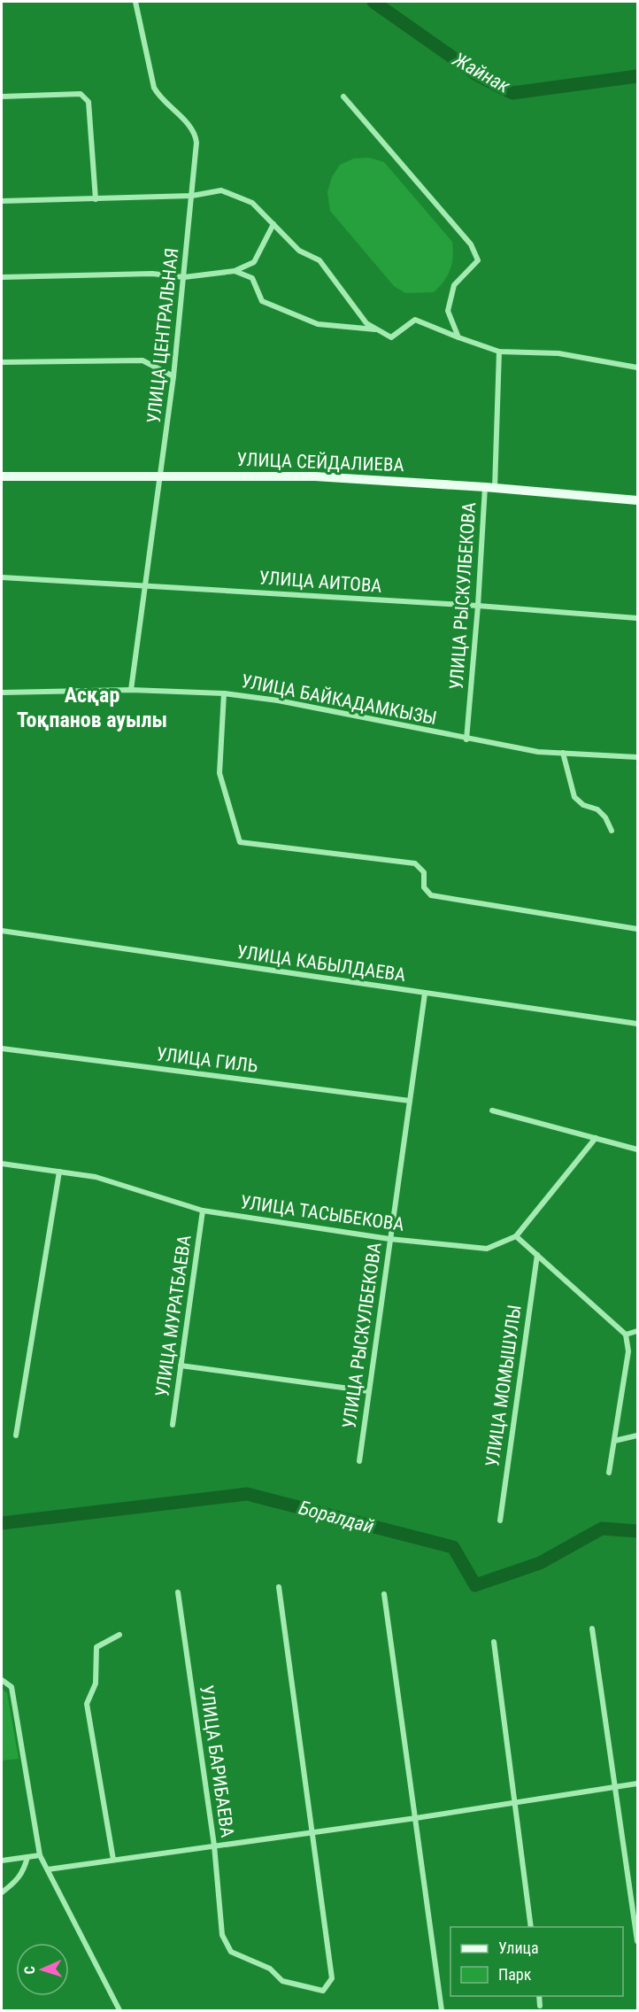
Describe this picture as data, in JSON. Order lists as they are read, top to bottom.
{
  "streets": {
    "main road": ["УЛИЦА СЕЙДАЛИЕВА"],
    "street": [
      "УЛИЦА ЦЕНТРАЛЬНАЯ",
      "УЛИЦА АИТОВА",
      "УЛИЦА РЫСКУЛБЕКОВА",
      "УЛИЦА БАЙКАДАМКЫЗЫ",
      "УЛИЦА КАБЫЛДАЕВА",
      "УЛИЦА ГИЛЬ",
      "УЛИЦА ТАСЫБЕКОВА",
      "УЛИЦА МУРАТБАЕВА",
      "УЛИЦА МОМЫШУЛЫ",
      "УЛИЦА БАРИБАЕВА"
    ]
  },
  "crossings": [
    ["УЛИЦА ЦЕНТРАЛЬНАЯ", "УЛИЦА СЕЙДАЛИЕВА"],
    ["УЛИЦА ЦЕНТРАЛЬНАЯ", "УЛИЦА АИТОВА"],
    ["УЛИЦА ЦЕНТРАЛЬНАЯ", "УЛИЦА БАЙКАДАМКЫЗЫ"],
    ["УЛИЦА СЕЙДАЛИЕВА", "УЛИЦА РЫСКУЛБЕКОВА"],
    ["УЛИЦА АИТОВА", "УЛИЦА РЫСКУЛБЕКОВА"],
    ["УЛИЦА РЫСКУЛБЕКОВА", "УЛИЦА БАЙКАДАМКЫЗЫ"],
    ["УЛИЦА РЫСКУЛБЕКОВА", "УЛИЦА КАБЫЛДАЕВА"],
    ["УЛИЦА РЫСКУЛБЕКОВА", "УЛИЦА ГИЛЬ"],
    ["УЛИЦА РЫСКУЛБЕКОВА", "УЛИЦА ТАСЫБЕКОВА"],
    ["УЛИЦА ТАСЫБЕКОВА", "УЛИЦА МУРАТБАЕВА"]
  ],
  "districts": ["Асқар Тоқпанов ауылы"],
  "water": ["Жайнак", "Боралдай"],
  "legend": ["Улица", "Парк"],
  "north": "left"
}
